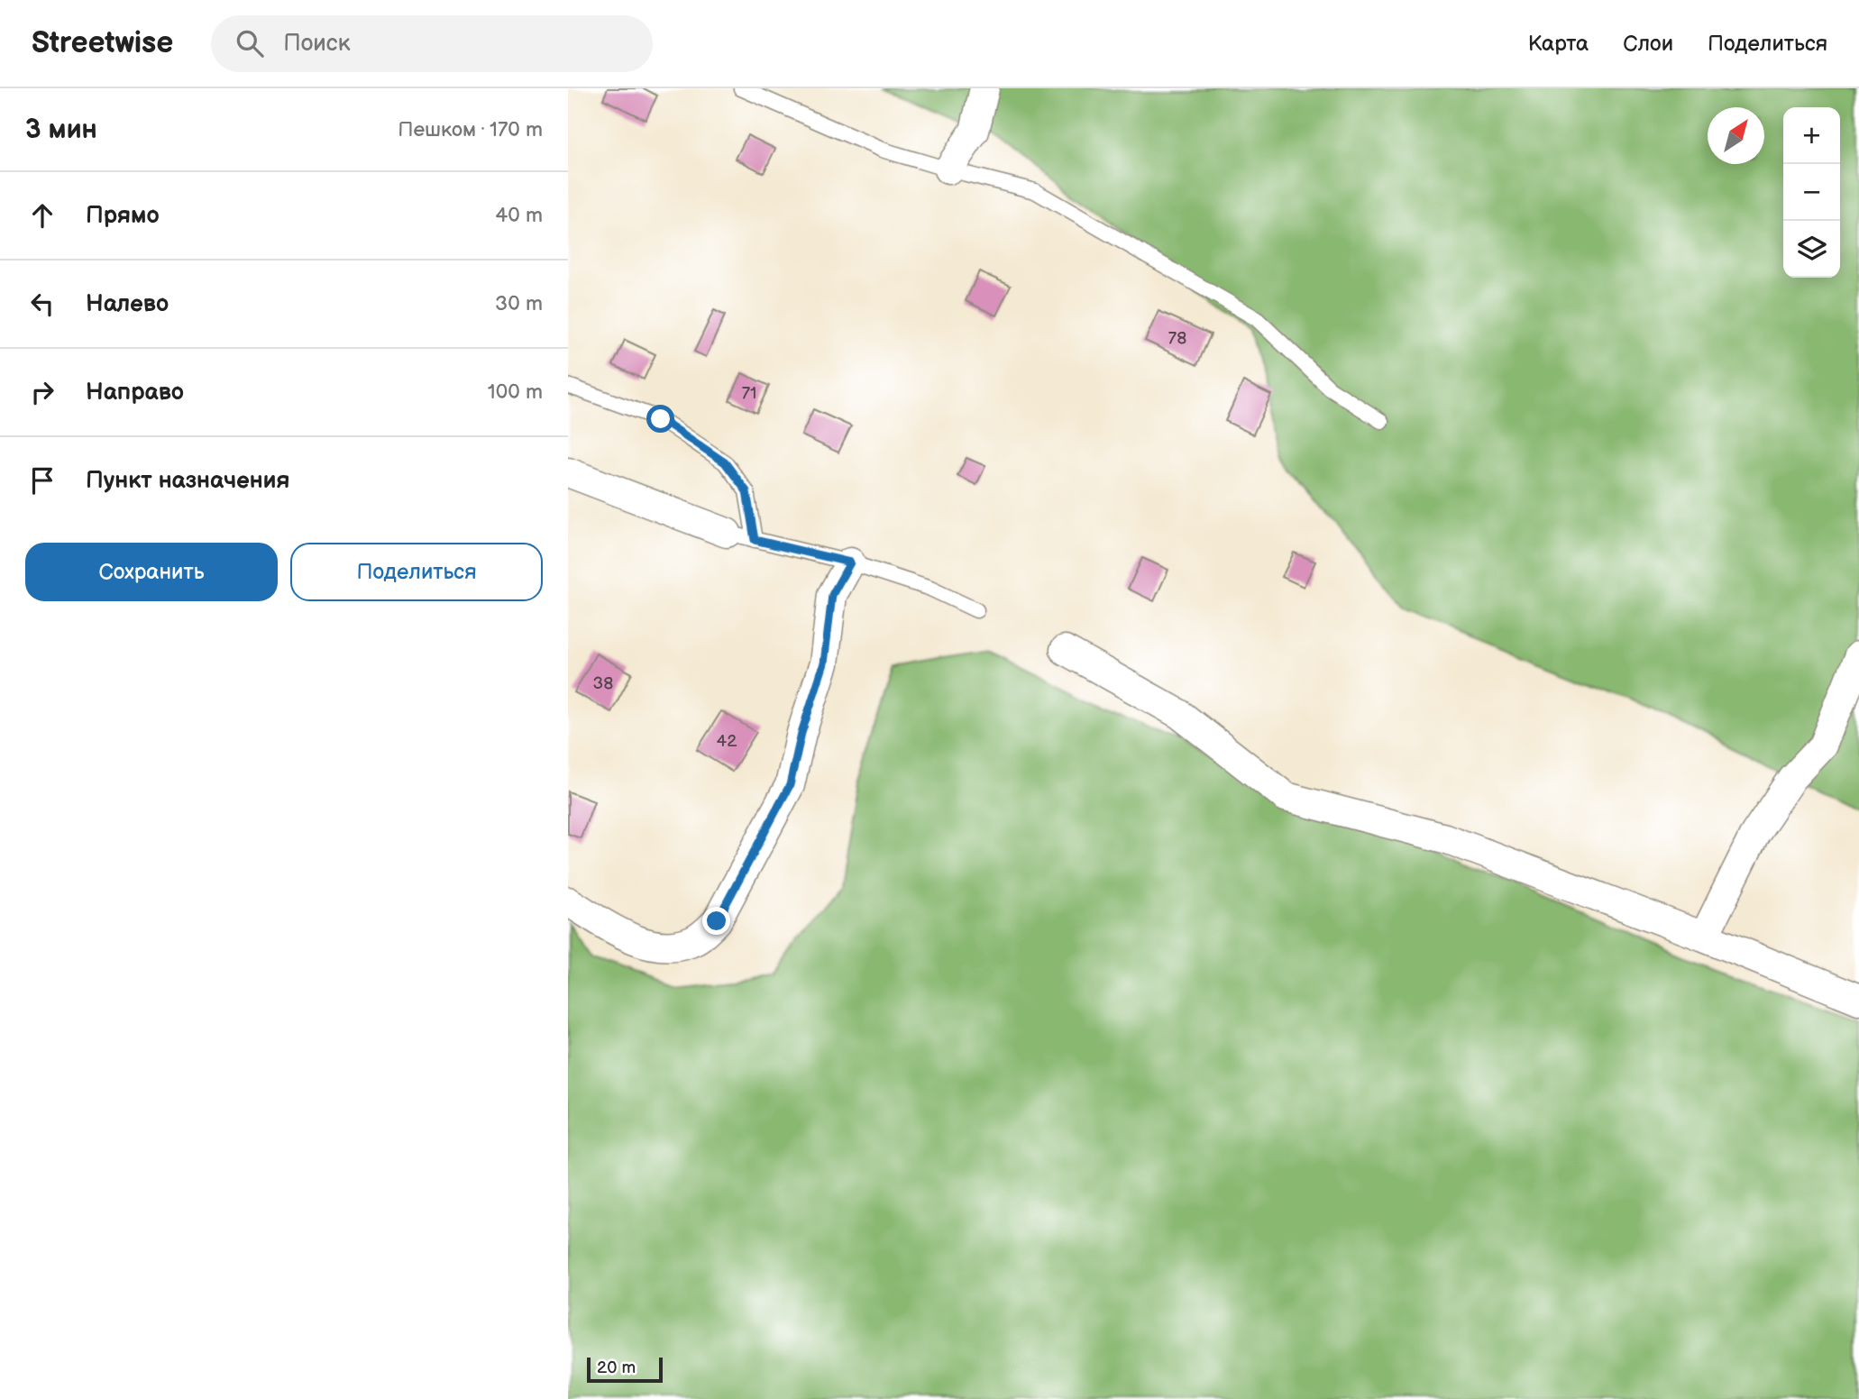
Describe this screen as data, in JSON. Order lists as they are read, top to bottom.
{
  "house_numbers": [
    "78",
    "71",
    "38",
    "42"
  ],
  "scale_bar": "20 m",
  "north": "top right",
  "page": {
    "header": "Streetwise",
    "search": "Поиск",
    "nav": ["Карта", "Слои", "Поделиться"],
    "heading": ["3 мин", "Пешком · 170 m"],
    "map_buttons": ["+", "−"],
    "list": [
      ["Прямо", "40 m"],
      ["Налево", "30 m"],
      ["Направо", "100 m"],
      "Пункт назначения"
    ],
    "buttons": ["Сохранить", "Поделиться"],
    "scale": "20 m"
  }
}
